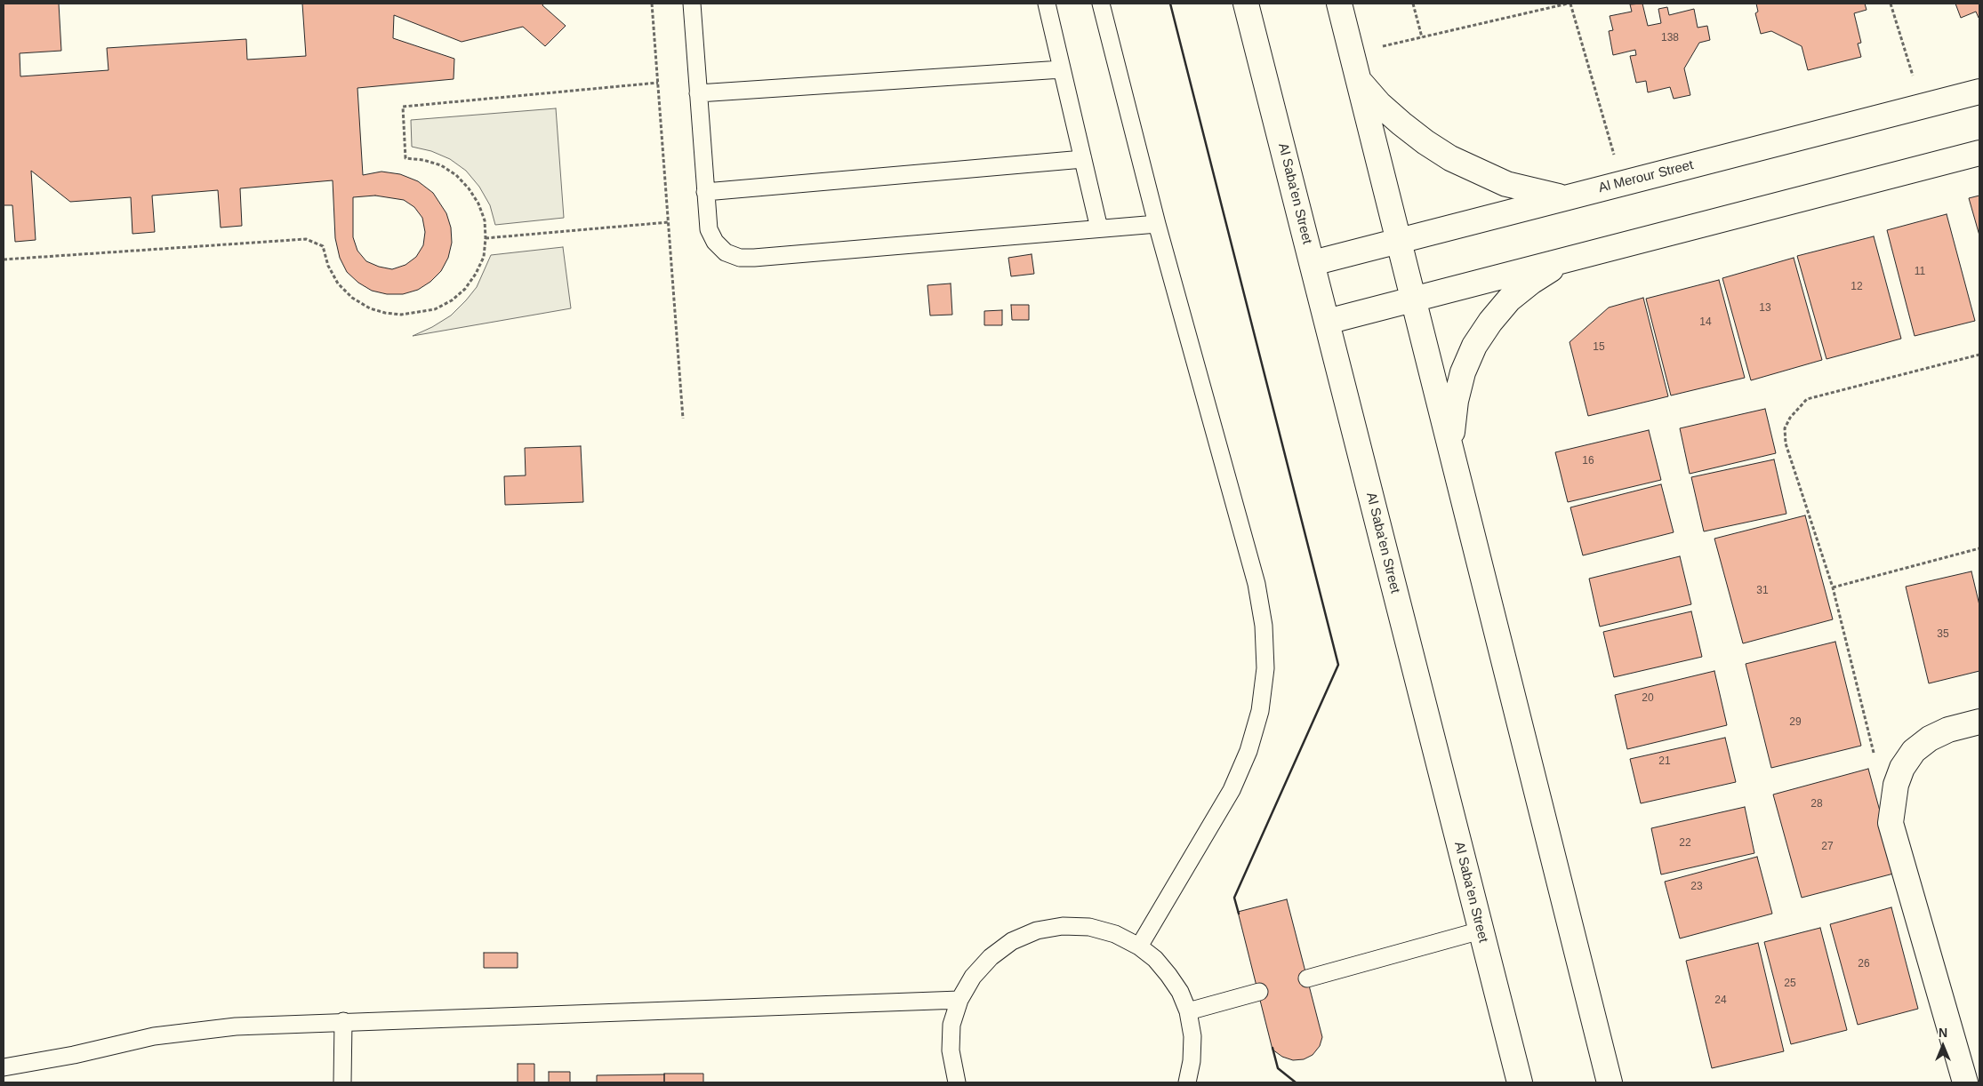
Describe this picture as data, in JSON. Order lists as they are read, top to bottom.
{
  "streets": {
    "main road": ["Al Merour Street", "Al Saba'en Street"]
  },
  "crossings": [
    ["Al Merour Street", "Al Saba'en Street"]
  ],
  "house_numbers": [
    "138",
    "11",
    "12",
    "13",
    "14",
    "15",
    "16",
    "31",
    "35",
    "20",
    "29",
    "21",
    "28",
    "22",
    "27",
    "23",
    "26",
    "25",
    "24"
  ],
  "north": "top"
}
